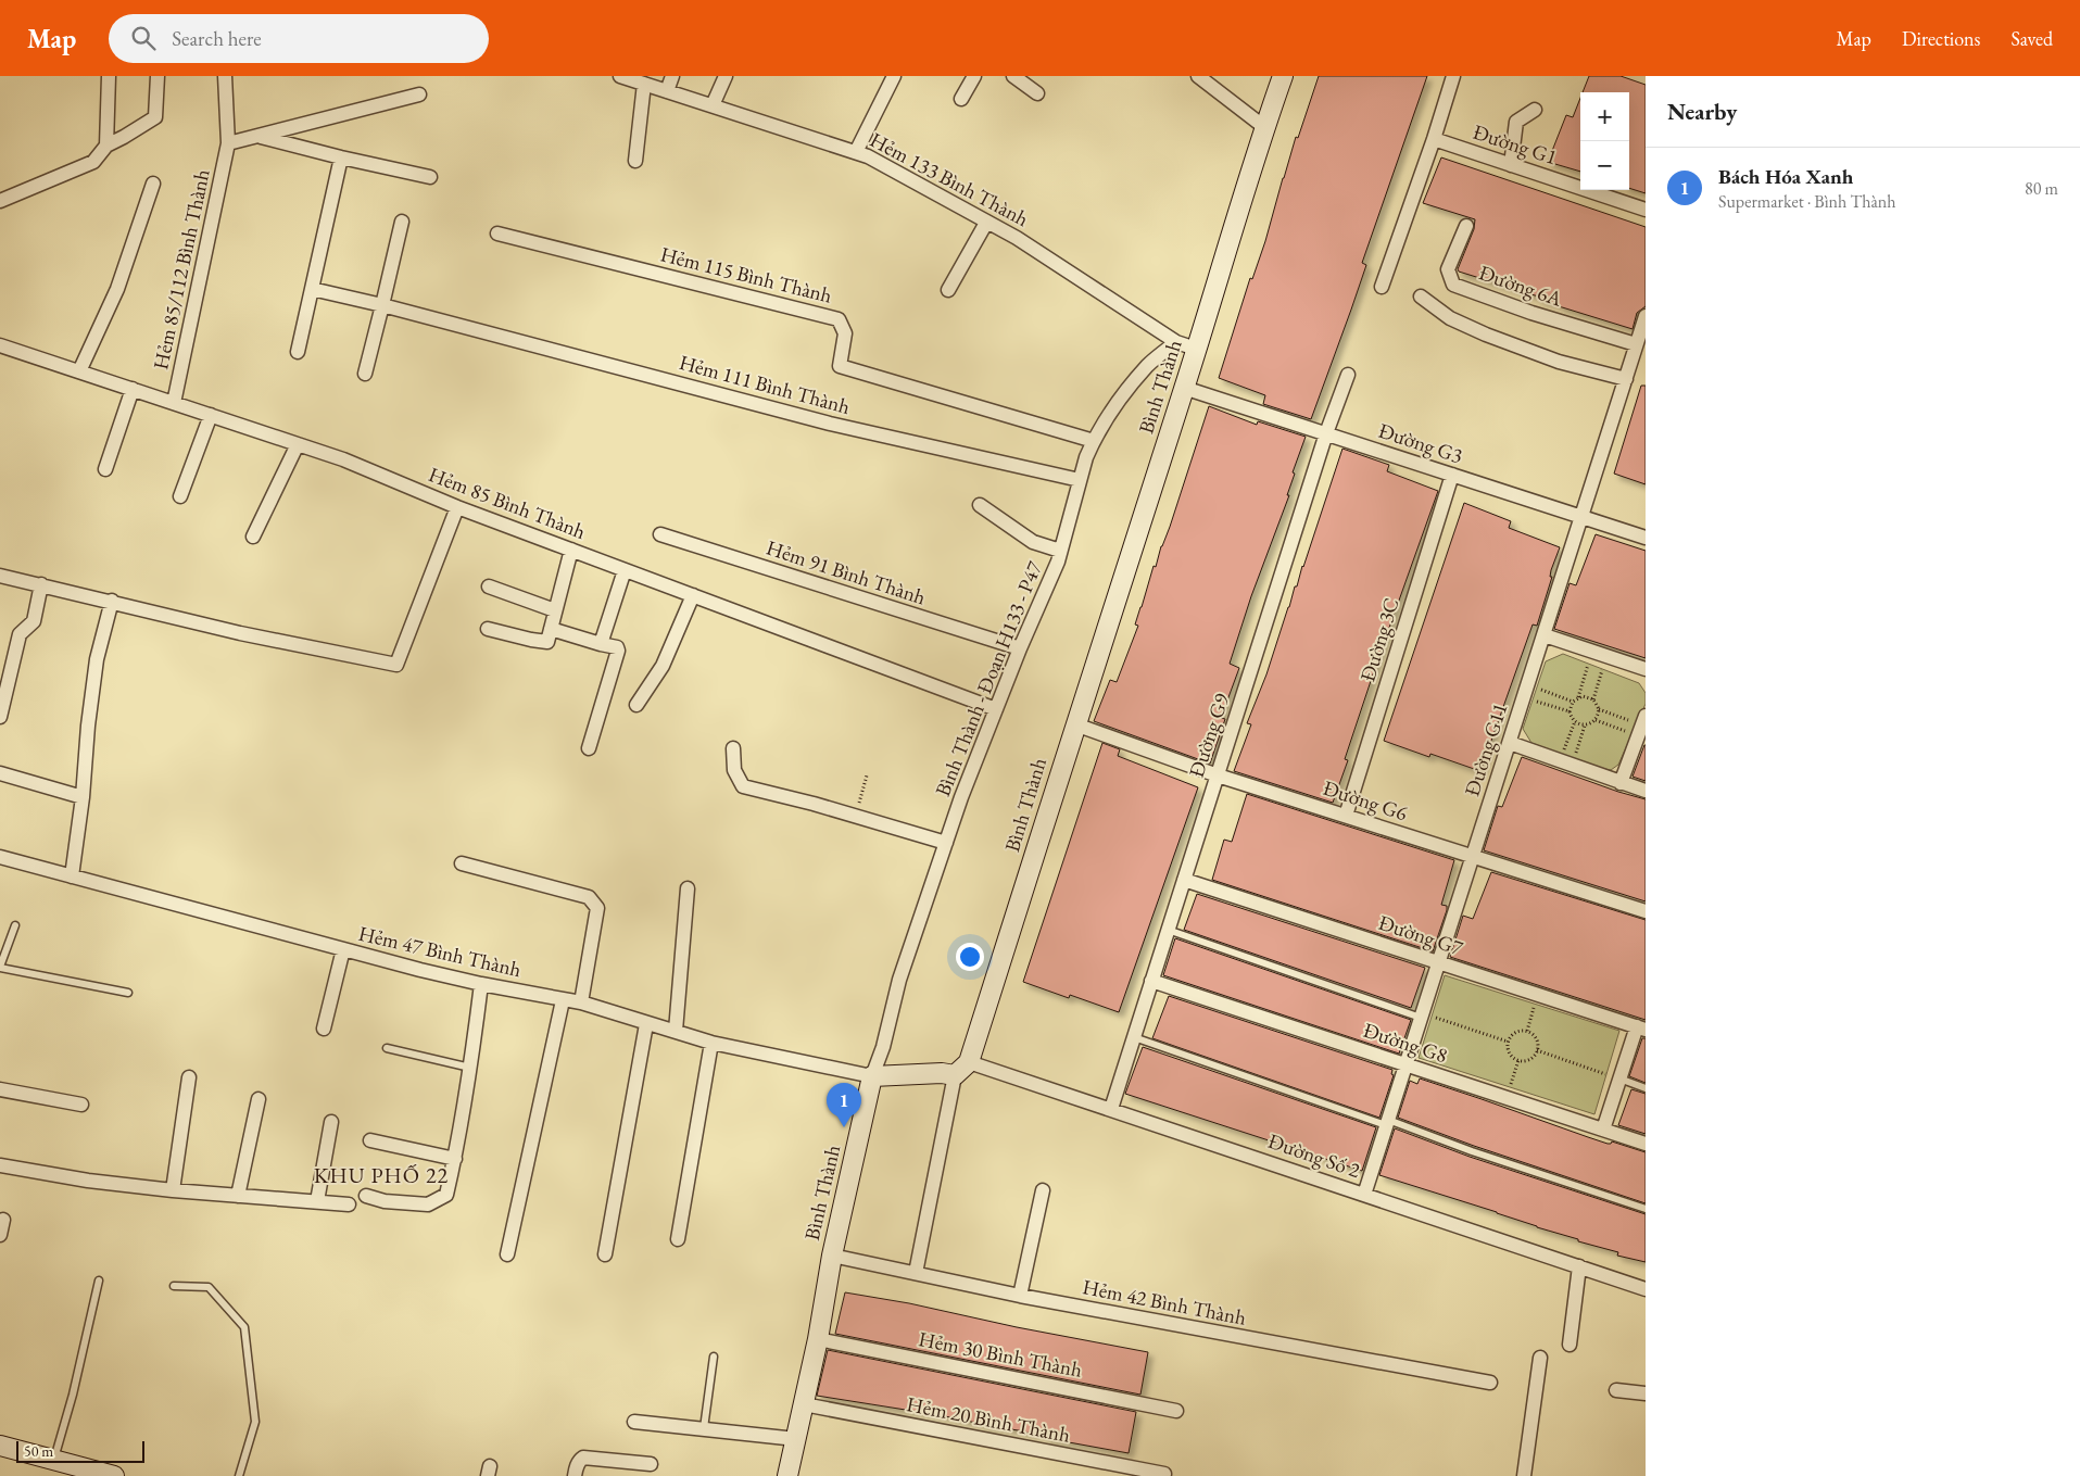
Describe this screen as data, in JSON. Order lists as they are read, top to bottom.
{
  "streets": {
    "street": [
      "Đường G1",
      "Hẻm 133 Bình Thành",
      "Hẻm 85/112 Bình Thành",
      "Hẻm 115 Bình Thành",
      "Đường 6A",
      "Hẻm 111 Bình Thành",
      "Bình Thành",
      "Đường G3",
      "Hẻm 85 Bình Thành",
      "Hẻm 91 Bình Thành",
      "Đường 3C",
      "Bình Thành - Đoạn H133 - P47",
      "Đường G9",
      "Đường G11",
      "Đường G6",
      "Đường G7",
      "Hẻm 47 Bình Thành",
      "Đường G8",
      "Đường Số 2",
      "Hẻm 42 Bình Thành",
      "Hẻm 30 Bình Thành",
      "Hẻm 20 Bình Thành"
    ]
  },
  "crossings": [
    ["Hẻm 133 Bình Thành", "Bình Thành - Đoạn H133 - P47"],
    ["Hẻm 85/112 Bình Thành", "Hẻm 85 Bình Thành"],
    ["Hẻm 115 Bình Thành", "Bình Thành - Đoạn H133 - P47"],
    ["Đường 6A", "Đường G11"],
    ["Hẻm 111 Bình Thành", "Bình Thành - Đoạn H133 - P47"],
    ["Bình Thành", "Đường G3"],
    ["Bình Thành", "Bình Thành - Đoạn H133 - P47"],
    ["Bình Thành", "Đường G6"],
    ["Bình Thành", "Hẻm 47 Bình Thành"],
    ["Bình Thành", "Đường Số 2"],
    ["Bình Thành", "Hẻm 42 Bình Thành"],
    ["Bình Thành", "Hẻm 30 Bình Thành"],
    ["Bình Thành", "Hẻm 20 Bình Thành"],
    ["Đường G3", "Đường 3C"],
    ["Đường G3", "Đường G9"],
    ["Đường G3", "Đường G11"],
    ["Hẻm 85 Bình Thành", "Bình Thành - Đoạn H133 - P47"],
    ["Hẻm 91 Bình Thành", "Bình Thành - Đoạn H133 - P47"],
    ["Đường 3C", "Đường G6"],
    ["Bình Thành - Đoạn H133 - P47", "Hẻm 47 Bình Thành"],
    ["Đường G9", "Đường G6"],
    ["Đường G9", "Đường G7"],
    ["Đường G9", "Đường G8"],
    ["Đường G9", "Đường Số 2"],
    ["Đường G11", "Đường G6"],
    ["Đường G11", "Đường G7"],
    ["Đường G11", "Đường G8"],
    ["Đường G11", "Đường Số 2"]
  ],
  "districts": ["KHU PHỐ 22"],
  "scale_bar": "50 m",
  "page": {
    "header": "Map",
    "search": "Search here",
    "nav": ["Map", "Directions", "Saved"],
    "heading": "Nearby",
    "map_buttons": ["+", "−"],
    "list": [
      {
        "mark": "1",
        "name": "Bách Hóa Xanh",
        "note": "Supermarket · Bình Thành",
        "value": "80 m"
      }
    ],
    "pins": "1",
    "scale": "50 m"
  }
}
